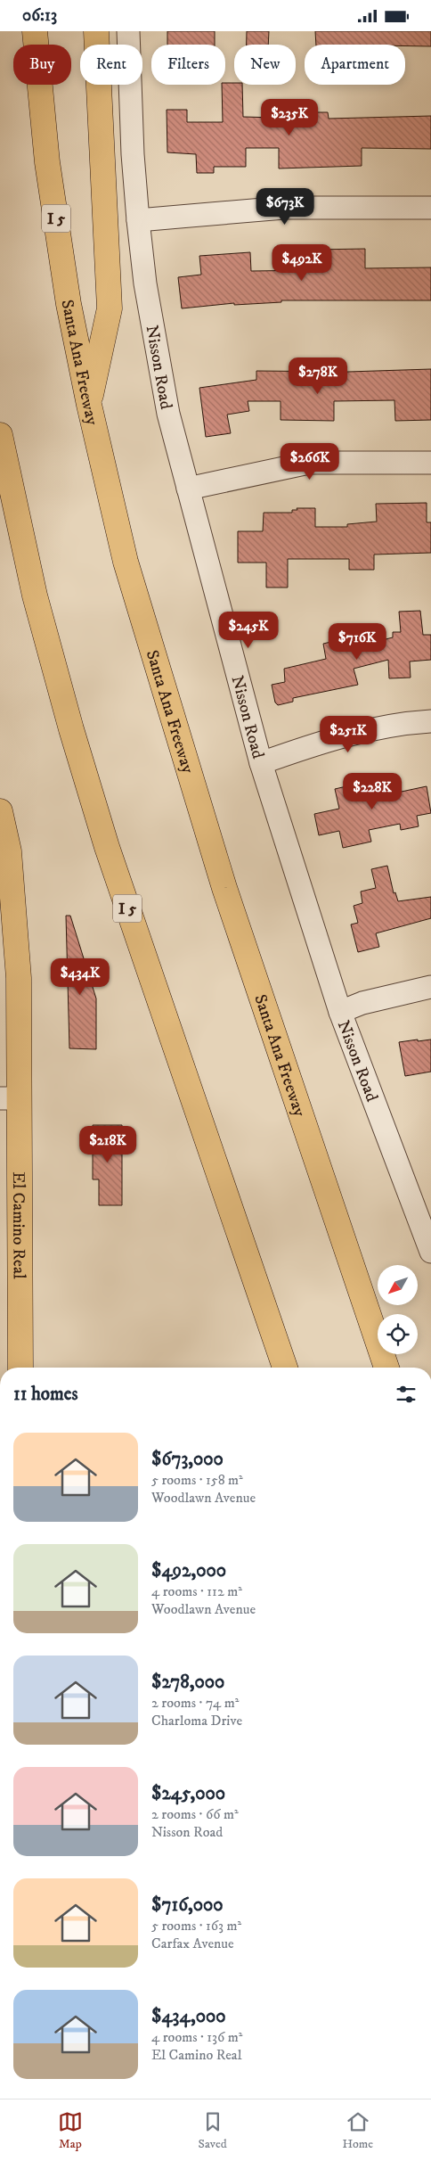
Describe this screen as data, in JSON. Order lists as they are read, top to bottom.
{
  "streets": {
    "main road": ["I 5", "Santa Ana Freeway", "El Camino Real"],
    "street": ["Nisson Road"]
  },
  "north": "bottom left",
  "page": {
    "status": "06:13",
    "chip": [
      "Buy",
      "Rent",
      "Filters",
      "New",
      "Apartment"
    ],
    "price": [
      "$235K",
      "$673K",
      "$492K",
      "$278K",
      "$266K",
      "$245K",
      "$716K",
      "$251K",
      "$228K",
      "$434K",
      "$218K"
    ],
    "heading": "11 homes",
    "list": [
      {
        "name": "$673,000",
        "note": "5 rooms · 158 m² · Woodlawn Avenue"
      },
      {
        "name": "$492,000",
        "note": "4 rooms · 112 m² · Woodlawn Avenue"
      },
      {
        "name": "$278,000",
        "note": "2 rooms · 74 m² · Charloma Drive"
      },
      {
        "name": "$245,000",
        "note": "2 rooms · 66 m² · Nisson Road"
      },
      {
        "name": "$716,000",
        "note": "5 rooms · 163 m² · Carfax Avenue"
      },
      {
        "name": "$434,000",
        "note": "4 rooms · 136 m² · El Camino Real"
      }
    ],
    "tabs": ["Map", "Saved", "Home"]
  }
}
